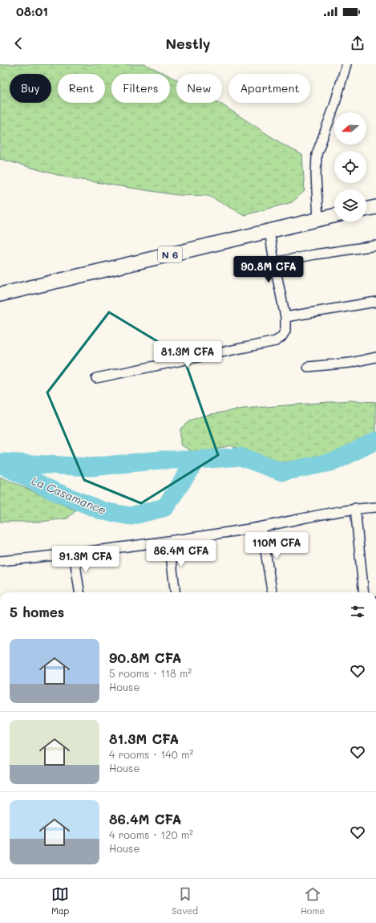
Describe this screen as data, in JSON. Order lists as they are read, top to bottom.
{
  "streets": {
    "main road": ["N 6"]
  },
  "water": ["La Casamance"],
  "north": "left",
  "page": {
    "status": "08:01",
    "header": "Nestly",
    "chip": [
      "Buy",
      "Rent",
      "Filters",
      "New",
      "Apartment"
    ],
    "price": [
      "90.8M CFA",
      "81.3M CFA",
      "110M CFA",
      "86.4M CFA",
      "91.3M CFA"
    ],
    "heading": "5 homes",
    "list": [
      {
        "name": "90.8M CFA",
        "note": "5 rooms · 118 m² · House"
      },
      {
        "name": "81.3M CFA",
        "note": "4 rooms · 140 m² · House"
      },
      {
        "name": "86.4M CFA",
        "note": "4 rooms · 120 m² · House"
      }
    ],
    "tabs": ["Map", "Saved", "Home"]
  }
}
